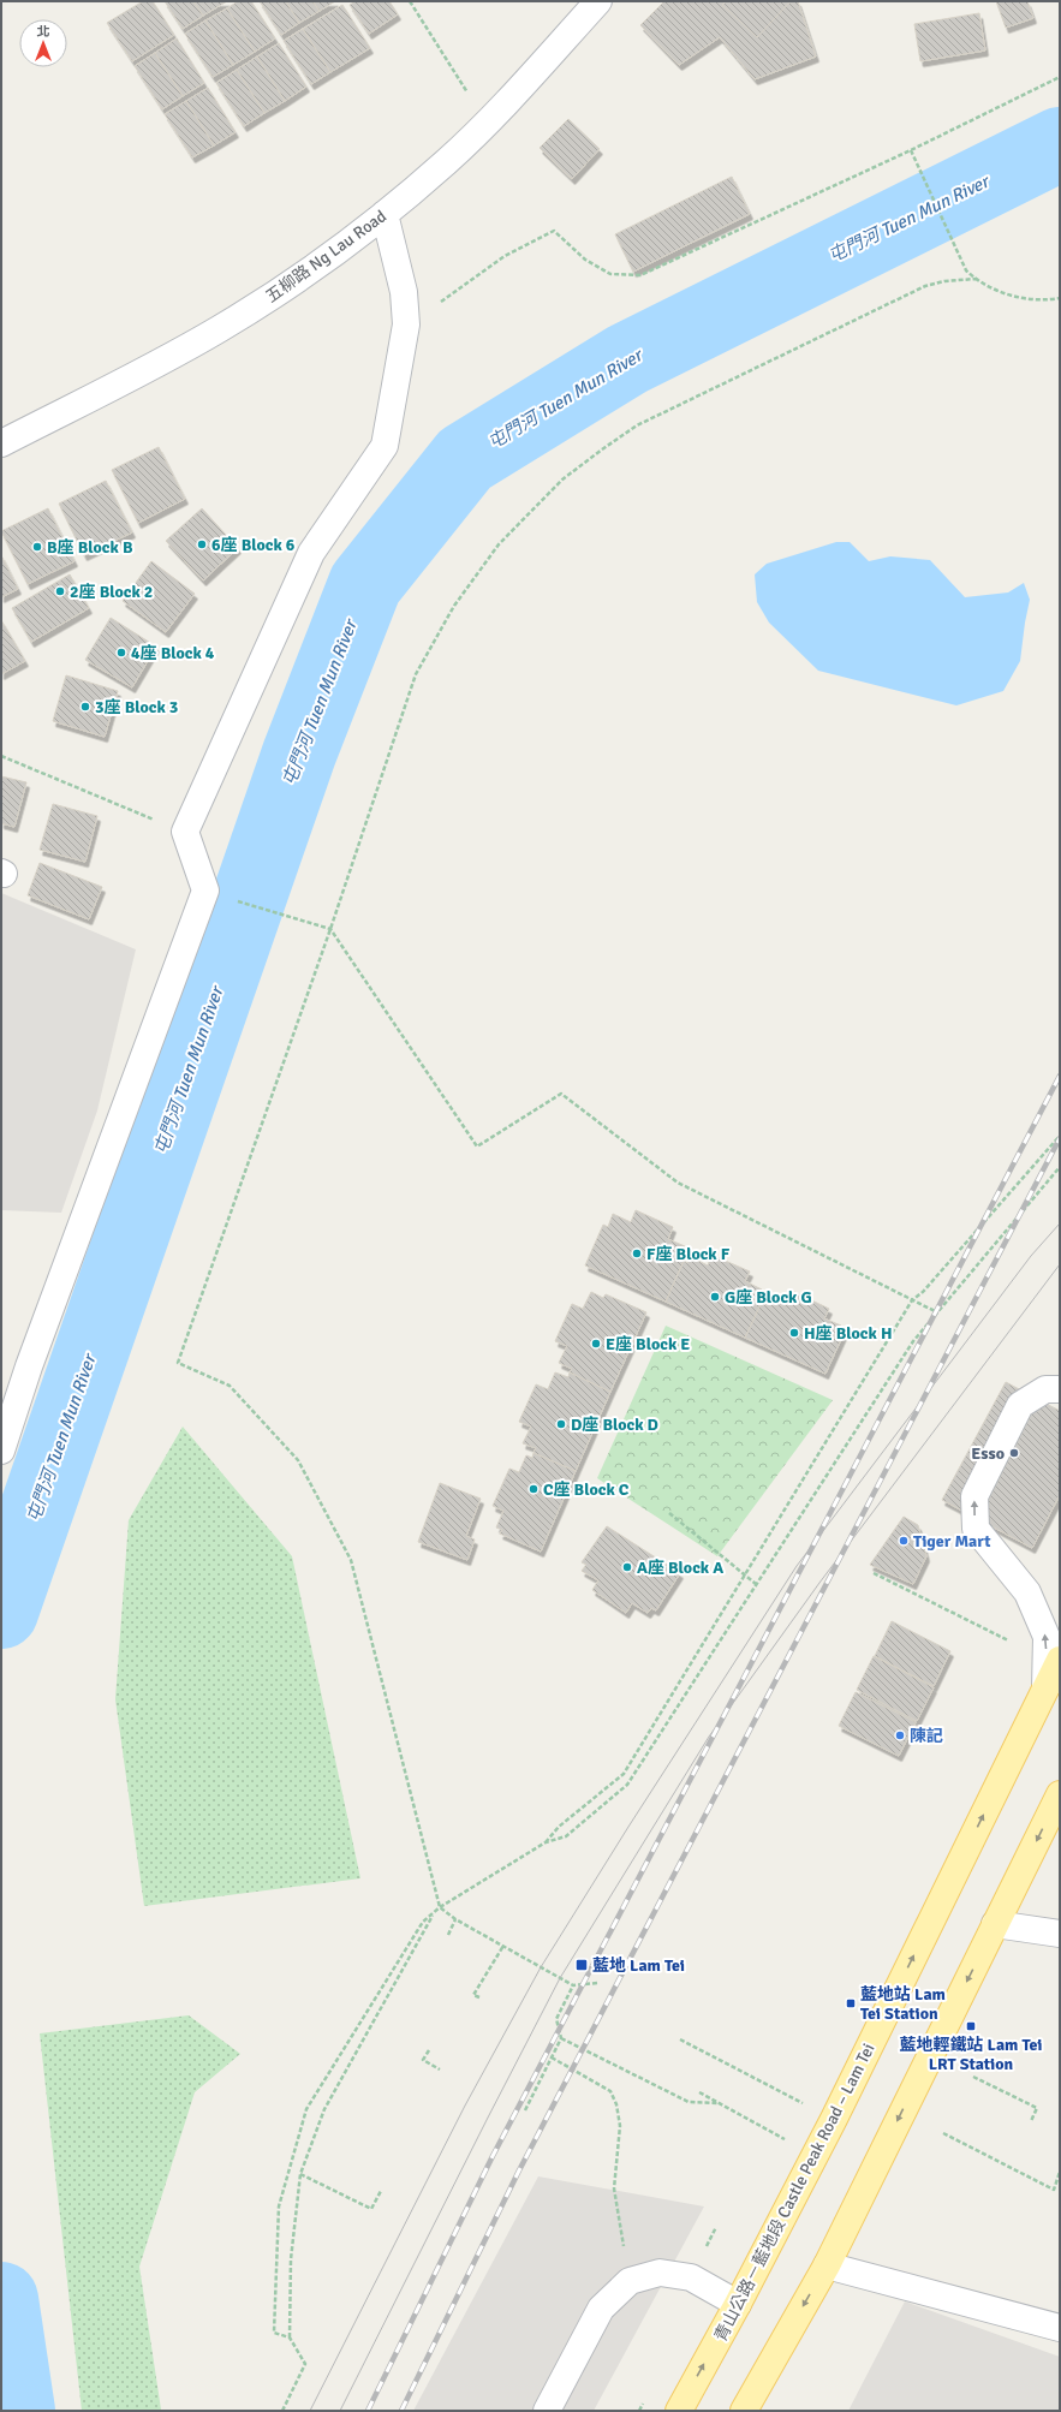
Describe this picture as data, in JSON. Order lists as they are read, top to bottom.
{
  "streets": {
    "main road": ["青山公路－藍地段 Castle Peak Road – Lam Tei"],
    "street": ["五柳路 Ng Lau Road"]
  },
  "water": ["屯門河 Tuen Mun River"],
  "places": {
    "other": [
      "6座 Block 6",
      "B座 Block B",
      "2座 Block 2",
      "4座 Block 4",
      "3座 Block 3",
      "F座 Block F",
      "G座 Block G",
      "H座 Block H",
      "E座 Block E",
      "D座 Block D",
      "Esso",
      "C座 Block C",
      "Tiger Mart",
      "A座 Block A",
      "陳記"
    ],
    "transit": ["藍地 Lam Tei", "藍地站 Lam Tei Station", "藍地輕鐵站 Lam Tei LRT Station"]
  },
  "north": "top"
}
